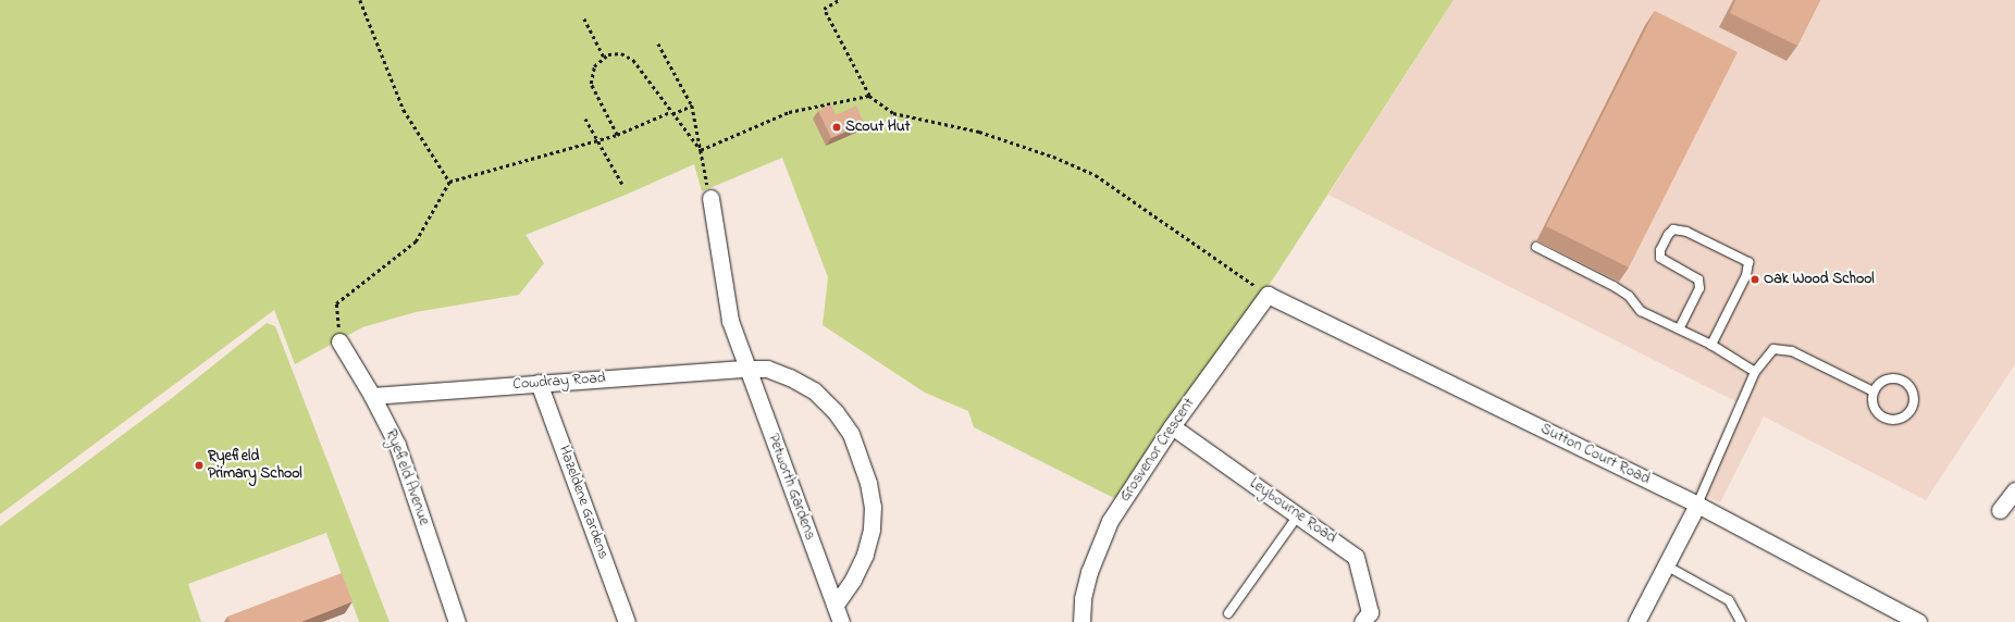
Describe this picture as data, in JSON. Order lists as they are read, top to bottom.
{
  "streets": {
    "street": [
      "Cowdray Road",
      "Grosvenor Crescent",
      "Sutton Court Road",
      "Ryefield Avenue",
      "Petworth Gardens",
      "Hazeldene Gardens",
      "Leybourne Road"
    ]
  },
  "crossings": [
    ["Cowdray Road", "Ryefield Avenue"],
    ["Cowdray Road", "Petworth Gardens"],
    ["Cowdray Road", "Hazeldene Gardens"],
    ["Grosvenor Crescent", "Sutton Court Road"],
    ["Grosvenor Crescent", "Leybourne Road"]
  ],
  "places": ["Scout Hut", "Oak Wood School", "Ryefield Primary School"]
}
